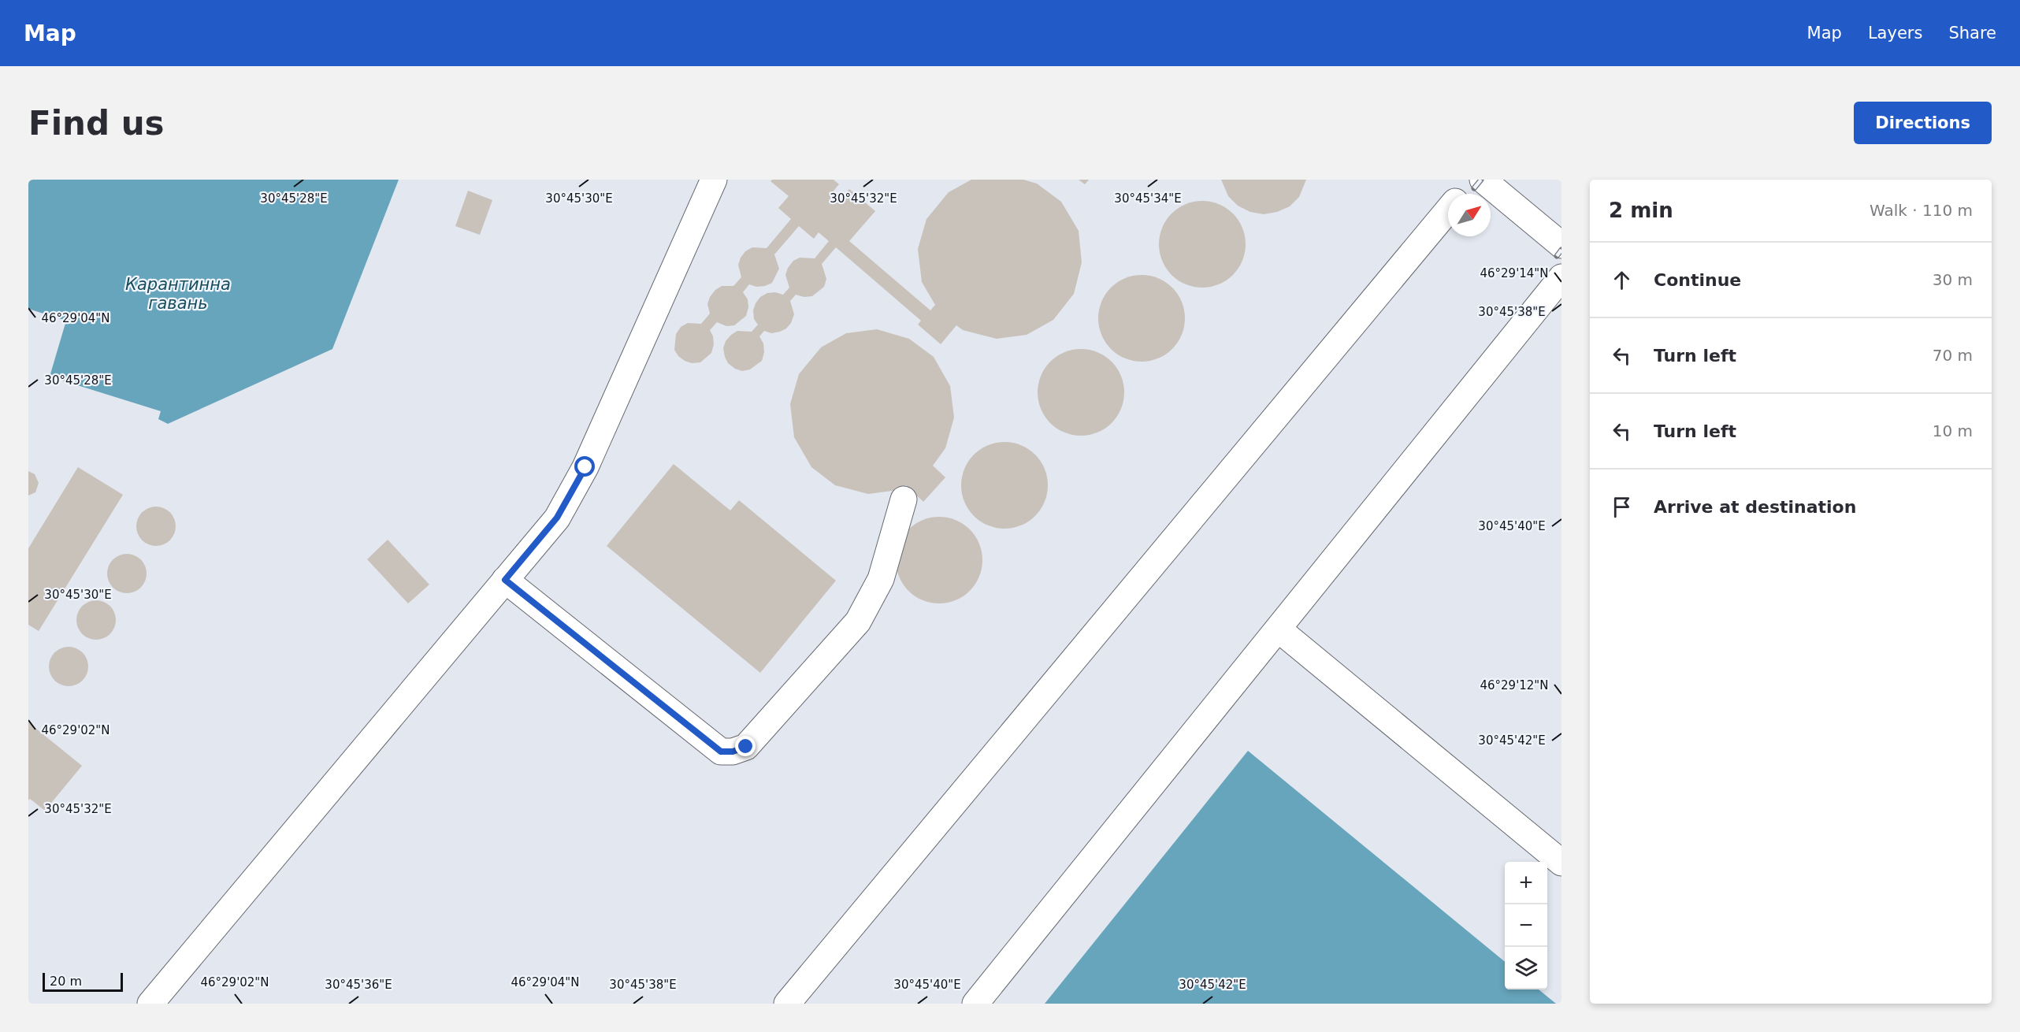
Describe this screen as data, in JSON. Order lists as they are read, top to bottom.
{
  "water": ["Карантинна гавань"],
  "scale_bar": "20 m",
  "north": "top right",
  "page": {
    "header": "Map",
    "nav": ["Map", "Layers", "Share"],
    "buttons": "Directions",
    "title": "Find us",
    "heading": ["2 min", "Walk · 110 m"],
    "list": [
      ["Continue", "30 m"],
      ["Turn left", "70 m"],
      ["Turn left", "10 m"],
      "Arrive at destination"
    ],
    "map_buttons": ["+", "−"],
    "scale": "20 m"
  },
  "coordinates": [
    "30°45'30\"E",
    "30°45'32\"E",
    "30°45'34\"E",
    "30°45'28\"E",
    "46°29'14\"N",
    "30°45'38\"E",
    "46°29'04\"N",
    "30°45'40\"E",
    "46°29'12\"N",
    "46°29'02\"N",
    "30°45'42\"E",
    "30°45'36\"E"
  ]
}
